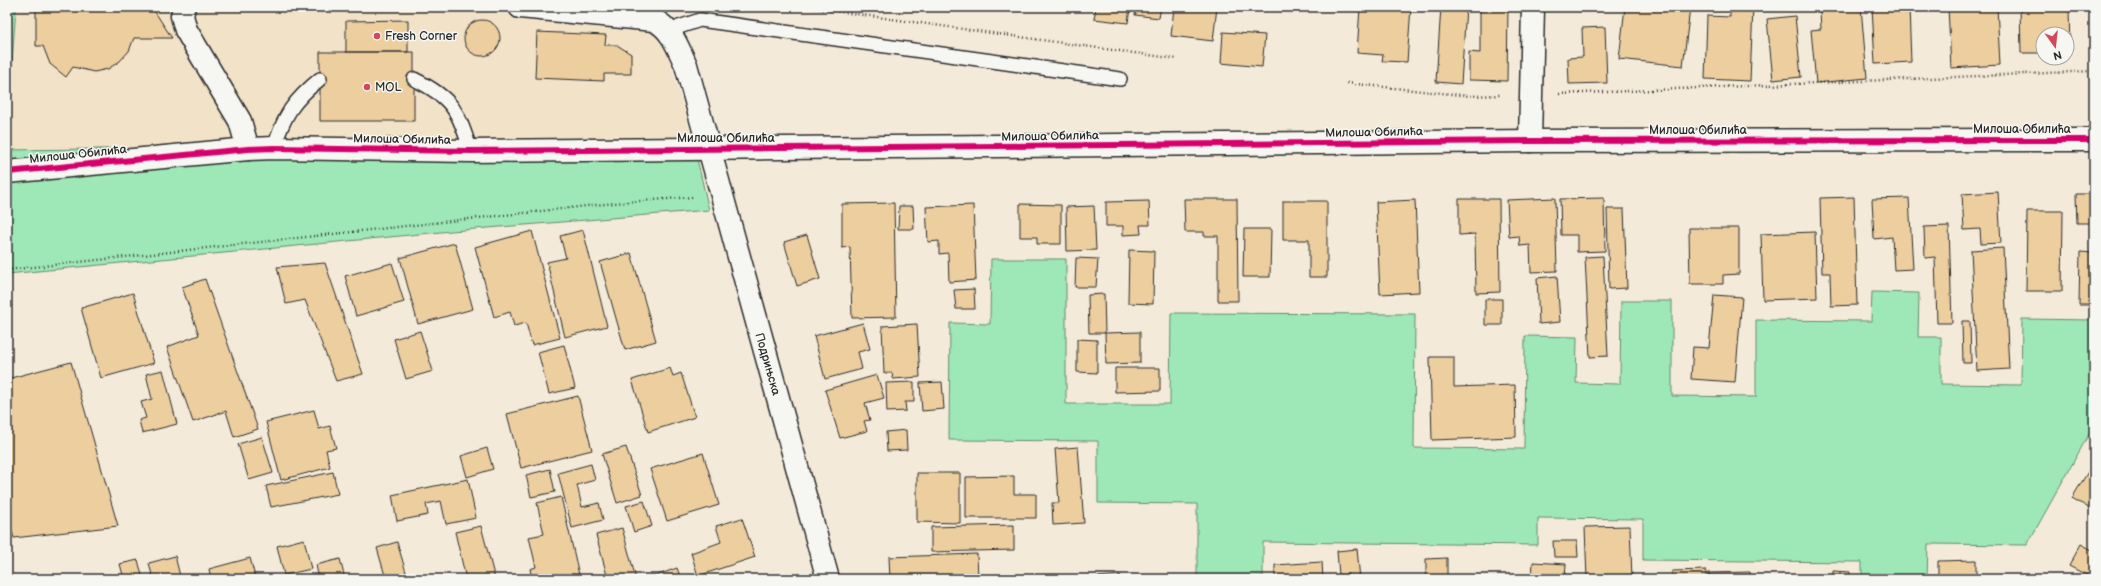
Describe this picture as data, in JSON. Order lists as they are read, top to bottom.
{
  "streets": {
    "street": ["Милоша Обилића", "Подрињска"]
  },
  "crossings": [
    ["Милоша Обилића", "Подрињска"]
  ],
  "places": ["Fresh Corner", "MOL"],
  "north": "bottom"
}
